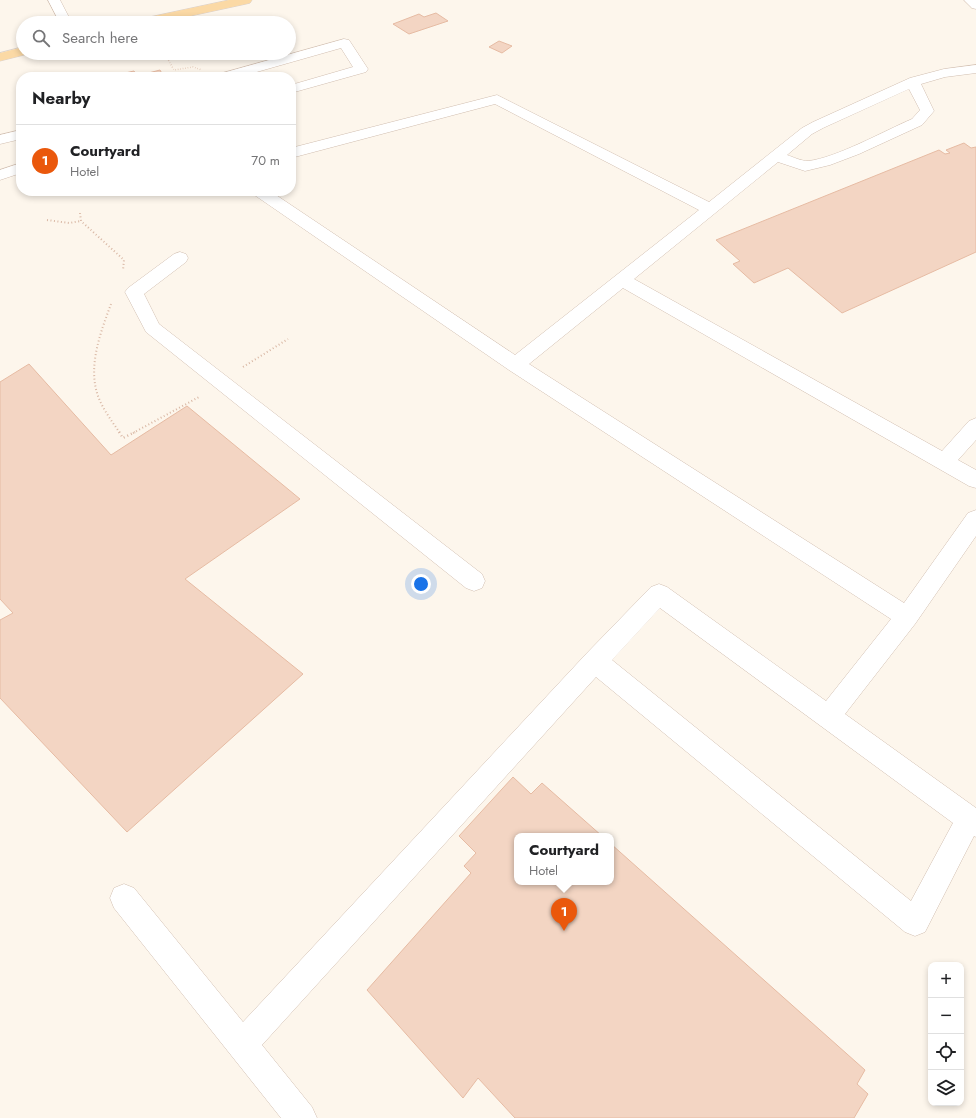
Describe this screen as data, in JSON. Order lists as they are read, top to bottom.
{
  "page": {
    "search": "Search here",
    "heading": "Nearby",
    "list": [
      {
        "mark": "1",
        "name": "Courtyard",
        "note": "Hotel",
        "value": "70 m"
      }
    ],
    "popup": ["Courtyard", "Hotel"],
    "pins": "1",
    "map_buttons": ["+", "−"]
  }
}
